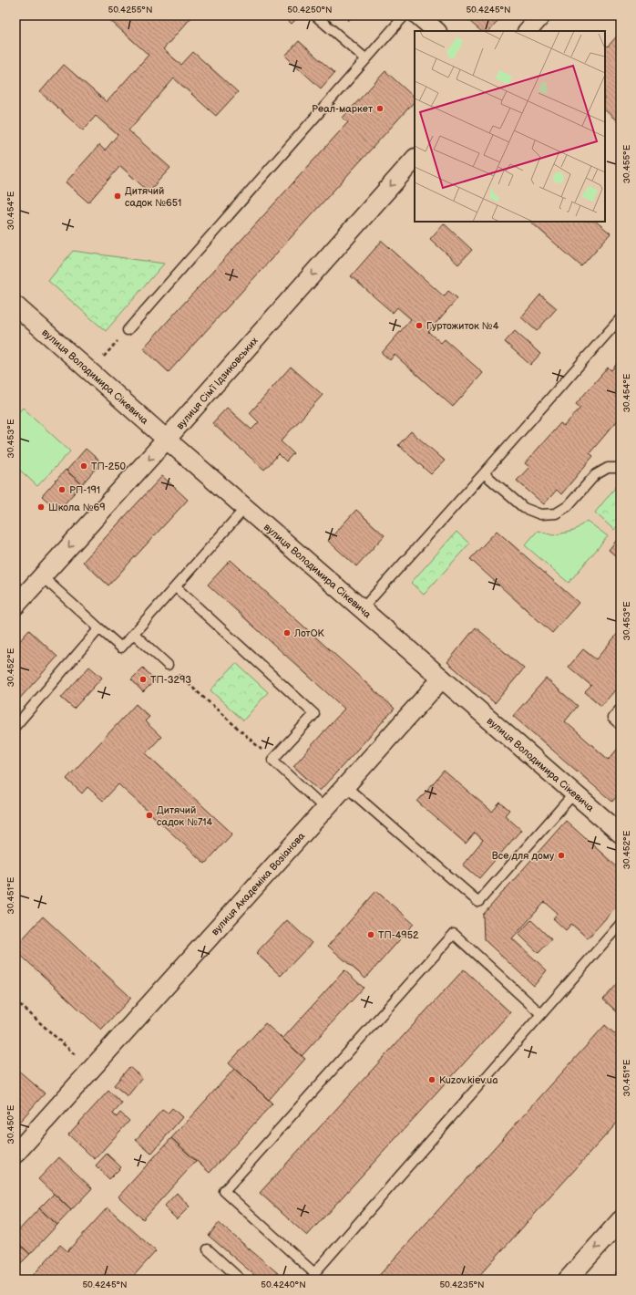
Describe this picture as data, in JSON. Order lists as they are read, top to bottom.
{
  "streets": {
    "street": ["вулиця Володимира Сікевича", "вулиця Сімʼї Ідзиковських", "вулиця Академіка Возіанова"]
  },
  "crossings": [
    ["вулиця Володимира Сікевича", "вулиця Сімʼї Ідзиковських"],
    ["вулиця Володимира Сікевича", "вулиця Академіка Возіанова"]
  ],
  "one_way": ["вулиця Сімʼї Ідзиковських"],
  "places": [
    "Реал-маркет",
    "Дитячий садок №651",
    "Гуртожиток №4",
    "ТП-250",
    "РП-191",
    "Школа №69",
    "ЛотОК",
    "ТП-3293",
    "Дитячий садок №714",
    "Все для дому",
    "ТП-4952",
    "Kuzov.kiev.ua"
  ],
  "coordinates": [
    "50.4255°N",
    "50.4250°N",
    "50.4245°N",
    "30.455°E",
    "30.454°E",
    "30.453°E",
    "30.452°E",
    "30.451°E",
    "30.450°E",
    "50.4240°N",
    "50.4235°N"
  ]
}
